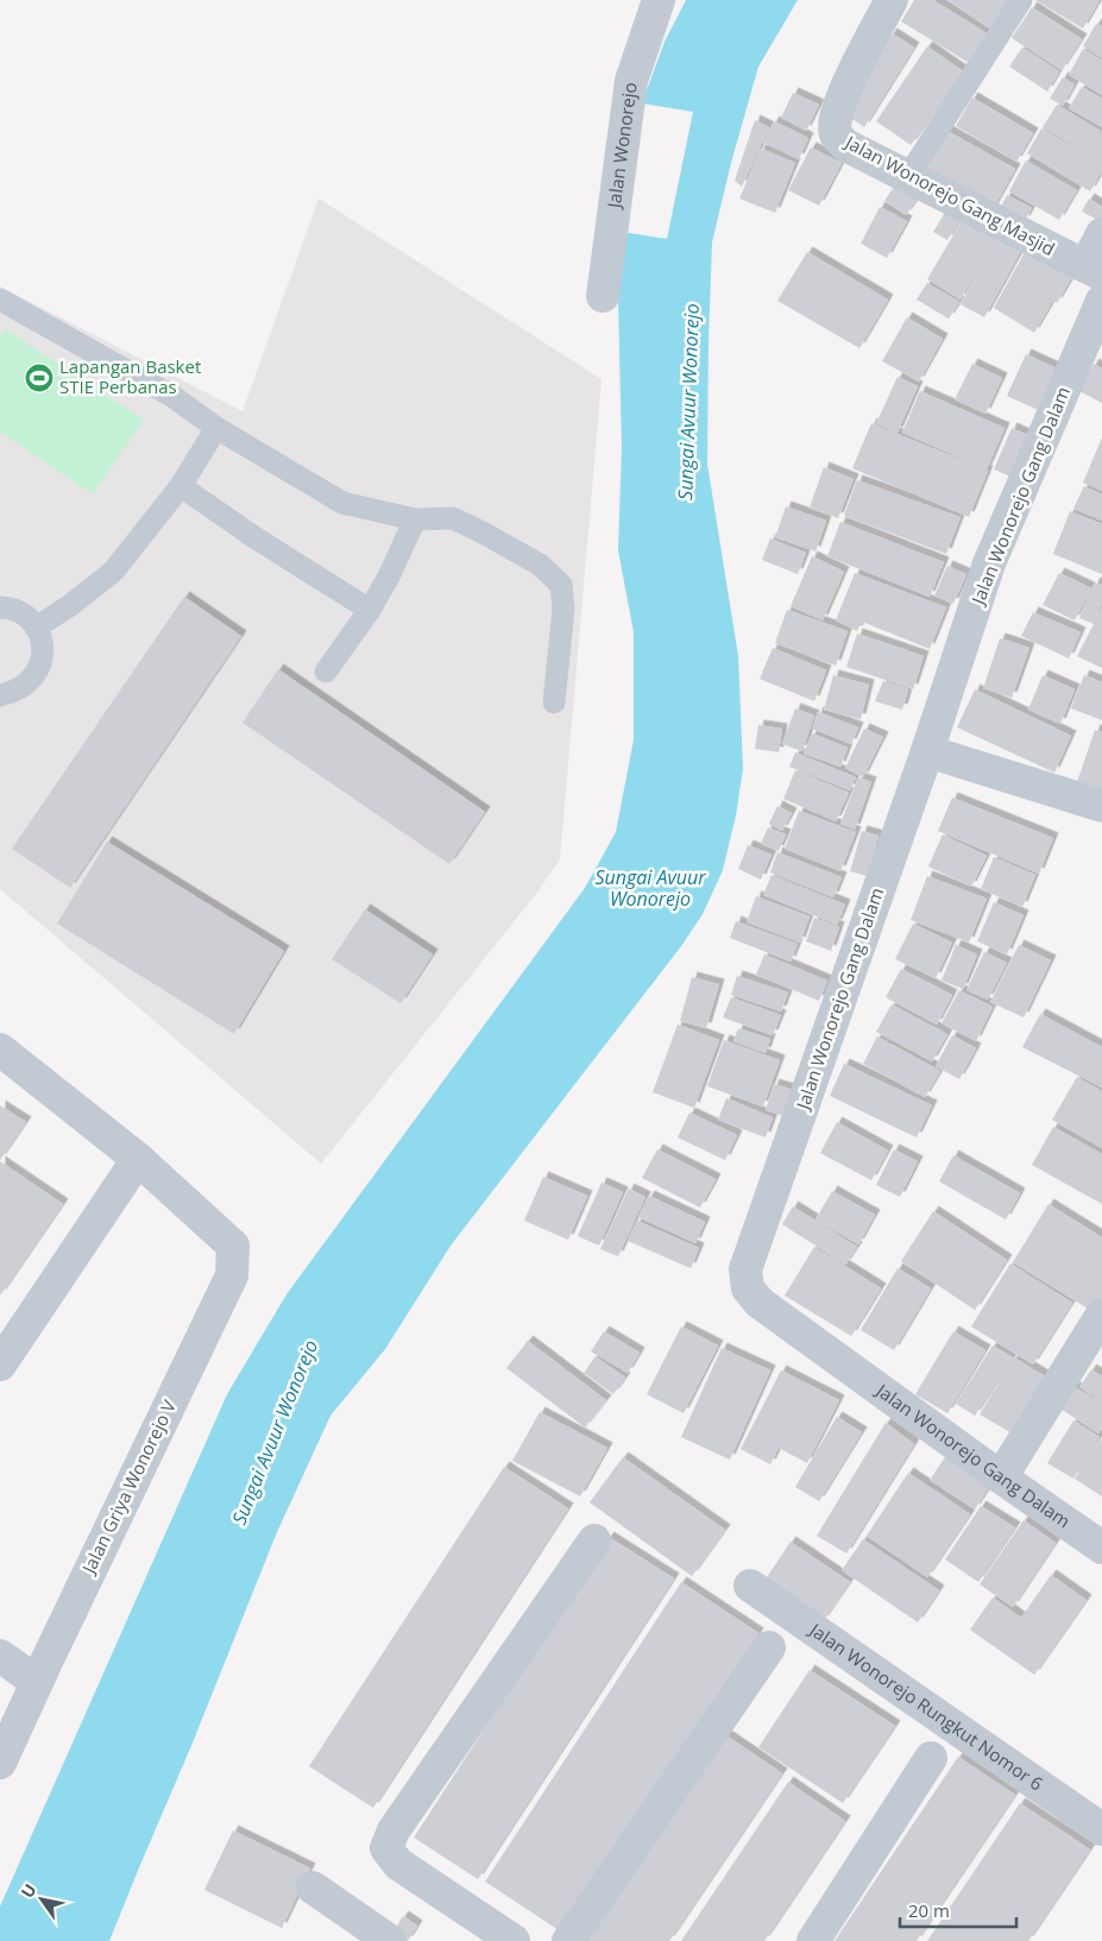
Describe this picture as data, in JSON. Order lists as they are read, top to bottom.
{
  "streets": {
    "street": [
      "Jalan Wonorejo",
      "Jalan Wonorejo Gang Masjid",
      "Jalan Wonorejo Gang Dalam",
      "Jalan Griya Wonorejo V",
      "Jalan Wonorejo Rungkut Nomor 6"
    ]
  },
  "water": ["Sungai Avuur Wonorejo"],
  "places": {
    "sports": ["Lapangan Basket STIE Perbanas"]
  },
  "scale_bar": "20 m",
  "north": "top left"
}
